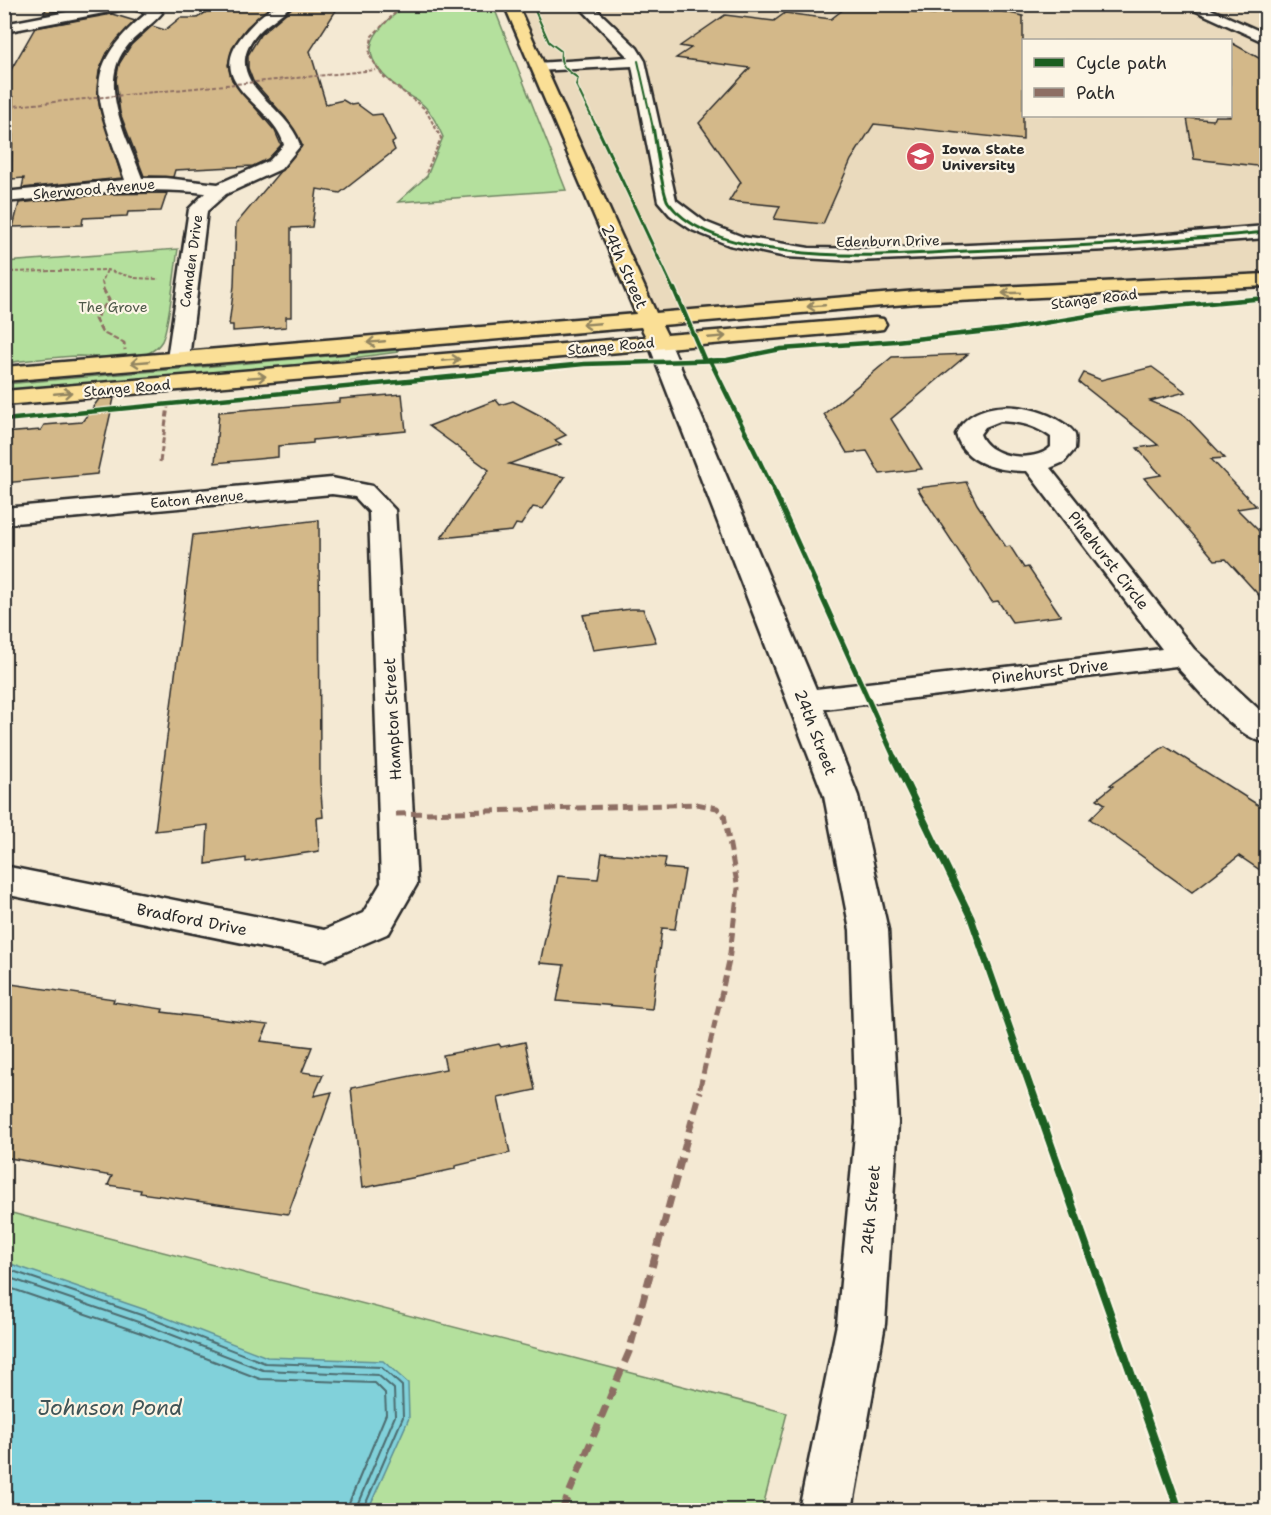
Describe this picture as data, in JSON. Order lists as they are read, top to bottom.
{
  "streets": {
    "main road": ["24th Street", "Stange Road"],
    "street": [
      "Sherwood Avenue",
      "Edenburn Drive",
      "Camden Drive",
      "Eaton Avenue",
      "Pinehurst Circle",
      "Pinehurst Drive",
      "Hampton Street",
      "Bradford Drive"
    ]
  },
  "crossings": [
    ["Sherwood Avenue", "Camden Drive"],
    ["Camden Drive", "Stange Road"],
    ["24th Street", "Stange Road"],
    ["24th Street", "Pinehurst Drive"],
    ["Eaton Avenue", "Hampton Street"],
    ["Pinehurst Circle", "Pinehurst Drive"],
    ["Hampton Street", "Bradford Drive"]
  ],
  "water": ["Johnson Pond"],
  "parks": ["The Grove"],
  "places": {
    "school or university": ["Iowa State University"]
  },
  "legend": ["Cycle path", "Path"]
}
